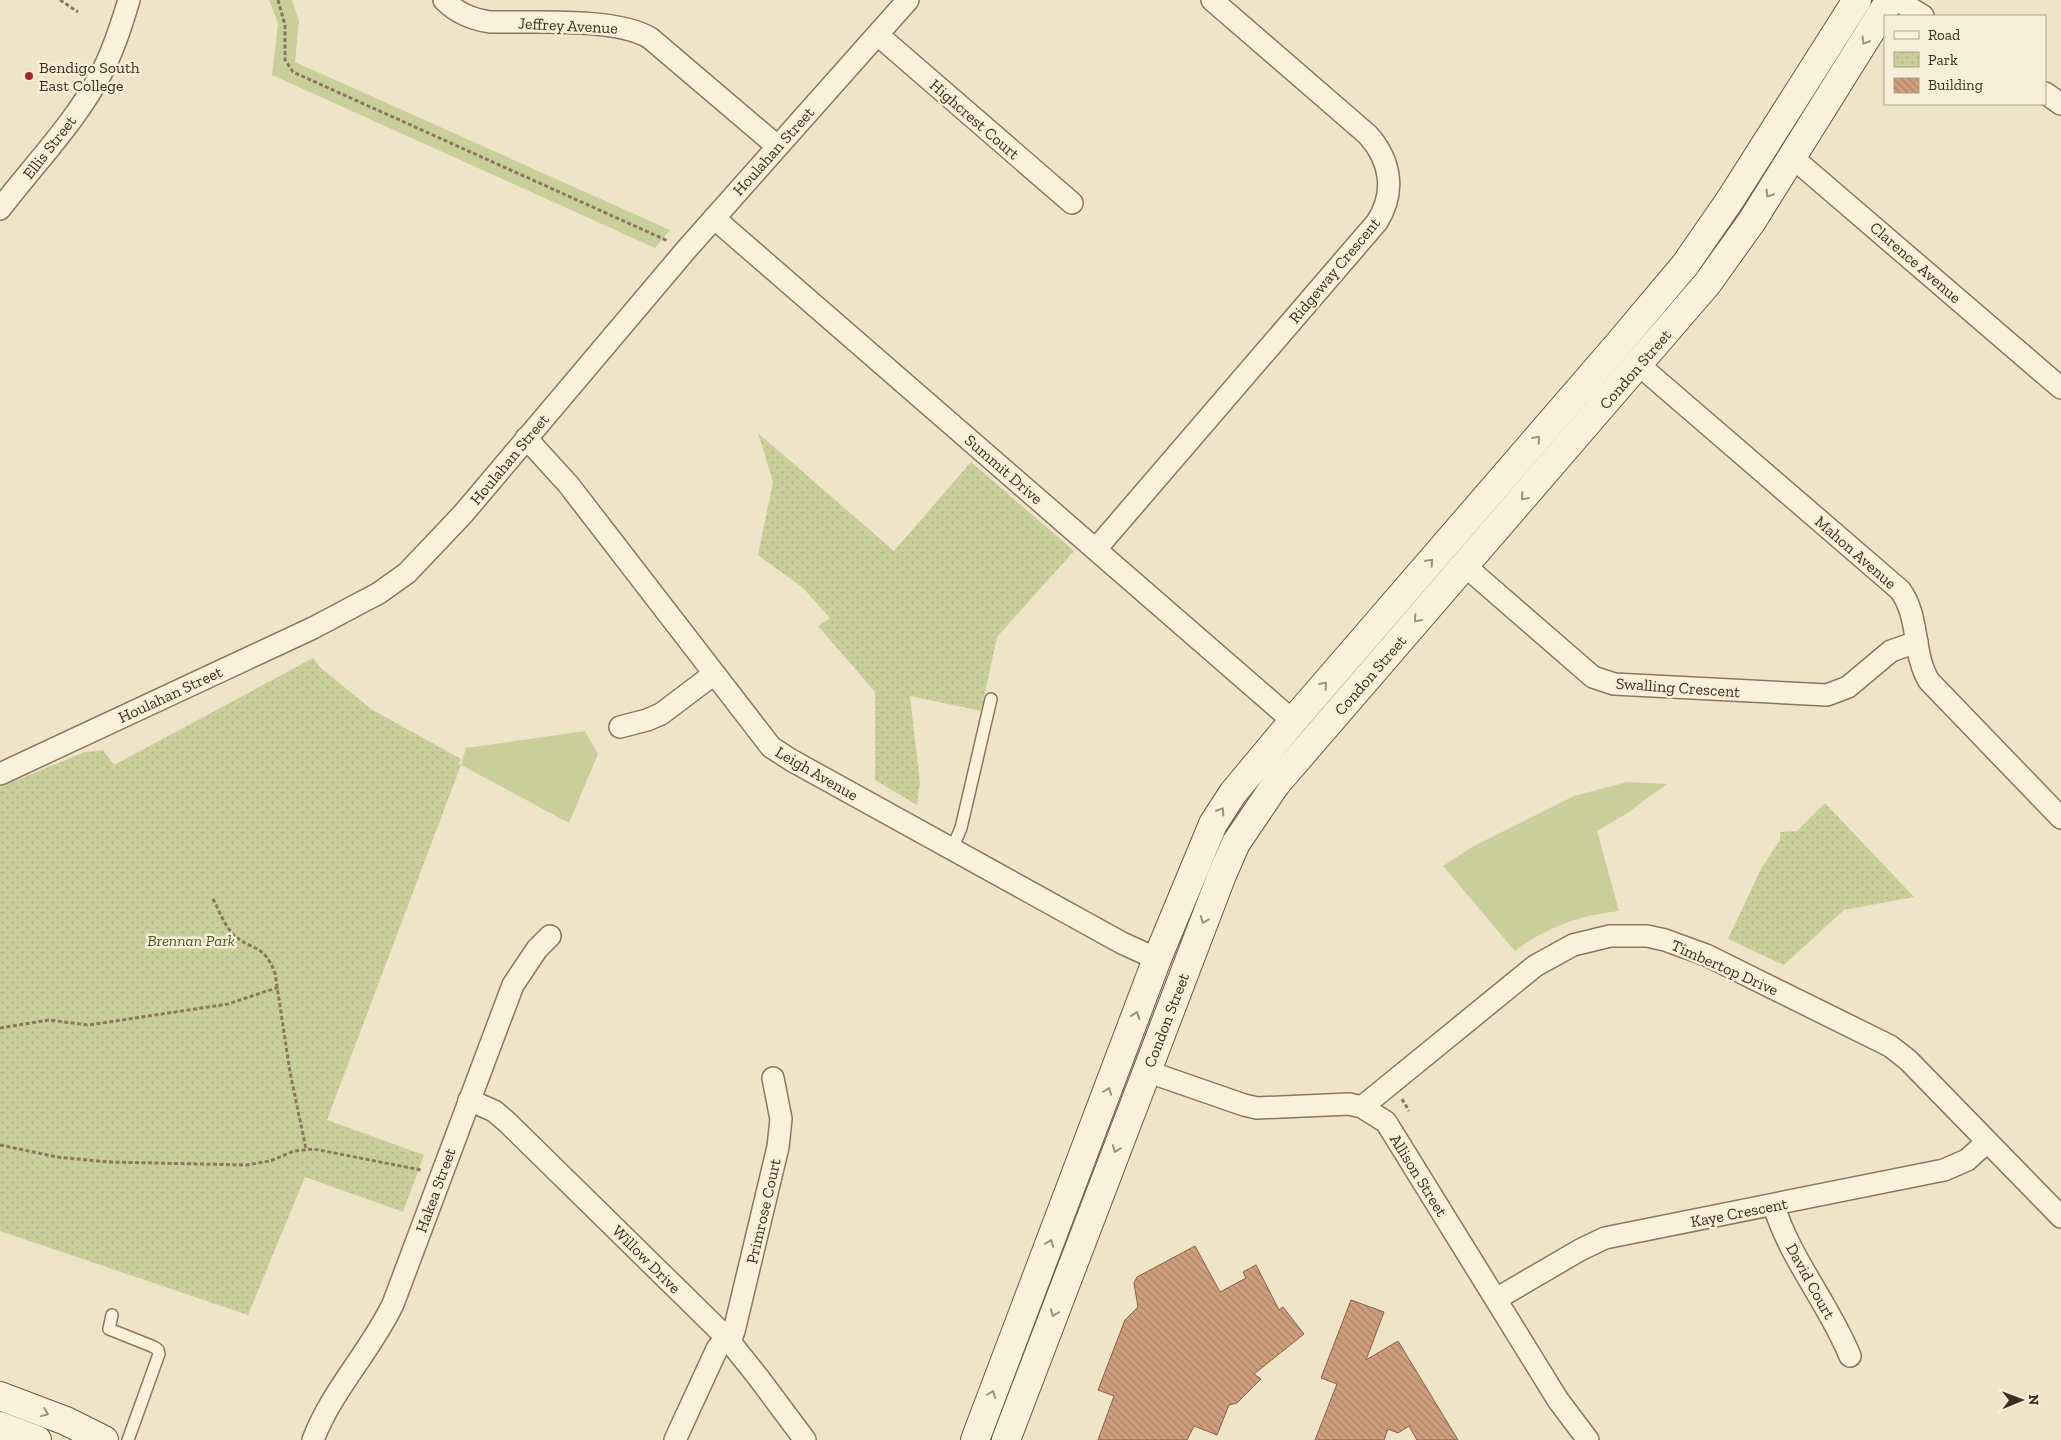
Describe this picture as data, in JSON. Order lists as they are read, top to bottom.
{
  "streets": {
    "main road": ["Clarence Avenue", "Condon Street", "Mahon Avenue"],
    "street": [
      "Jeffrey Avenue",
      "Highcrest Court",
      "Ellis Street",
      "Houlahan Street",
      "Ridgeway Crescent",
      "Summit Drive",
      "Swalling Crescent",
      "Leigh Avenue",
      "Timbertop Drive",
      "Allison Street",
      "Hakea Street",
      "Primrose Court",
      "Kaye Crescent",
      "Willow Drive",
      "David Court"
    ]
  },
  "crossings": [
    ["Jeffrey Avenue", "Houlahan Street"],
    ["Highcrest Court", "Houlahan Street"],
    ["Houlahan Street", "Summit Drive"],
    ["Houlahan Street", "Leigh Avenue"],
    ["Clarence Avenue", "Condon Street"],
    ["Ridgeway Crescent", "Summit Drive"],
    ["Condon Street", "Summit Drive"],
    ["Condon Street", "Mahon Avenue"],
    ["Condon Street", "Swalling Crescent"],
    ["Condon Street", "Leigh Avenue"],
    ["Condon Street", "Allison Street"],
    ["Mahon Avenue", "Swalling Crescent"],
    ["Timbertop Drive", "Allison Street"],
    ["Timbertop Drive", "Kaye Crescent"],
    ["Allison Street", "Kaye Crescent"],
    ["Hakea Street", "Willow Drive"],
    ["Primrose Court", "Willow Drive"],
    ["Kaye Crescent", "David Court"]
  ],
  "parks": ["Brennan Park"],
  "places": ["Bendigo South East College"],
  "legend": ["Road", "Park", "Building"],
  "north": "right"
}
